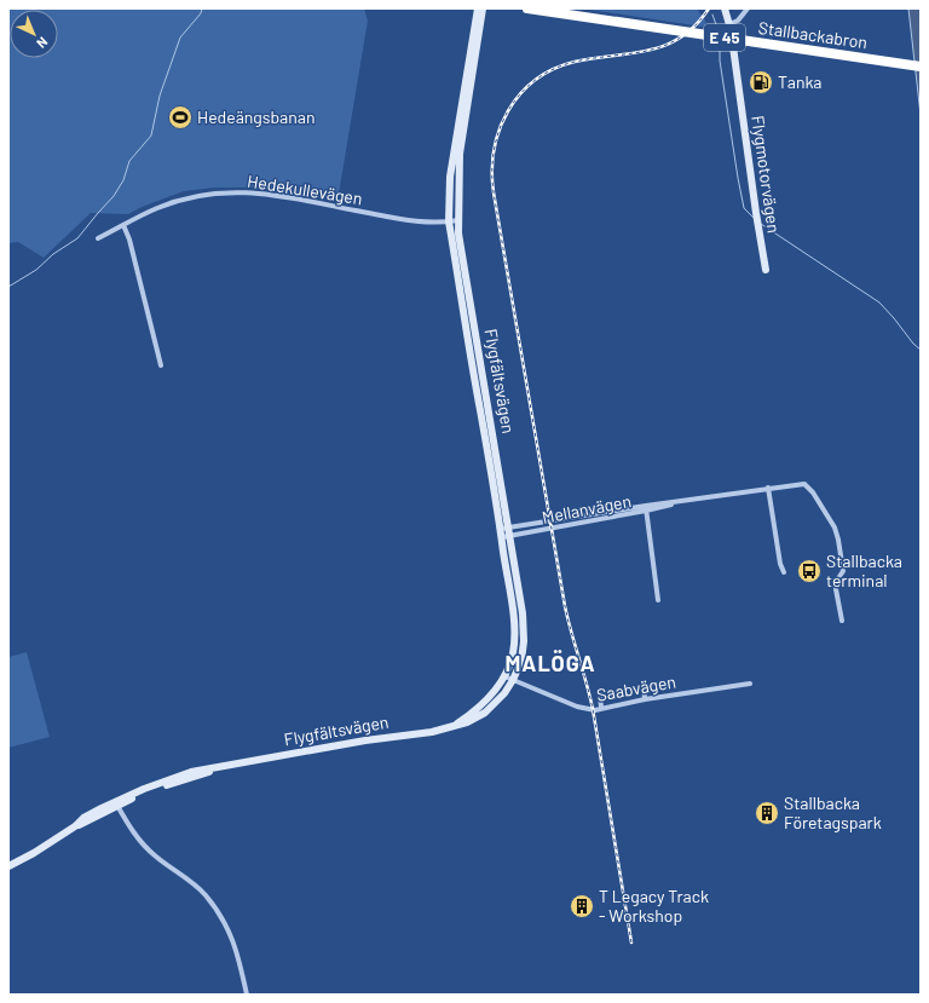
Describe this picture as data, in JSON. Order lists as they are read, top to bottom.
{
  "streets": {
    "highway": ["Stallbackabron", "E 45"],
    "street": [
      "Flygmotorvägen",
      "Hedekullevägen",
      "Flygfältsvägen",
      "Mellanvägen",
      "Saabvägen"
    ]
  },
  "crossings": [
    ["Hedekullevägen", "Flygfältsvägen"],
    ["Flygfältsvägen", "Mellanvägen"],
    ["Flygfältsvägen", "Saabvägen"]
  ],
  "districts": ["MALÖGA"],
  "places": {
    "fuel station": ["Tanka"],
    "sports": ["Hedeängsbanan"],
    "bus stop": ["Stallbacka terminal"],
    "building": ["Stallbacka Företagspark", "T Legacy Track - Workshop"]
  },
  "north": "bottom right"
}
